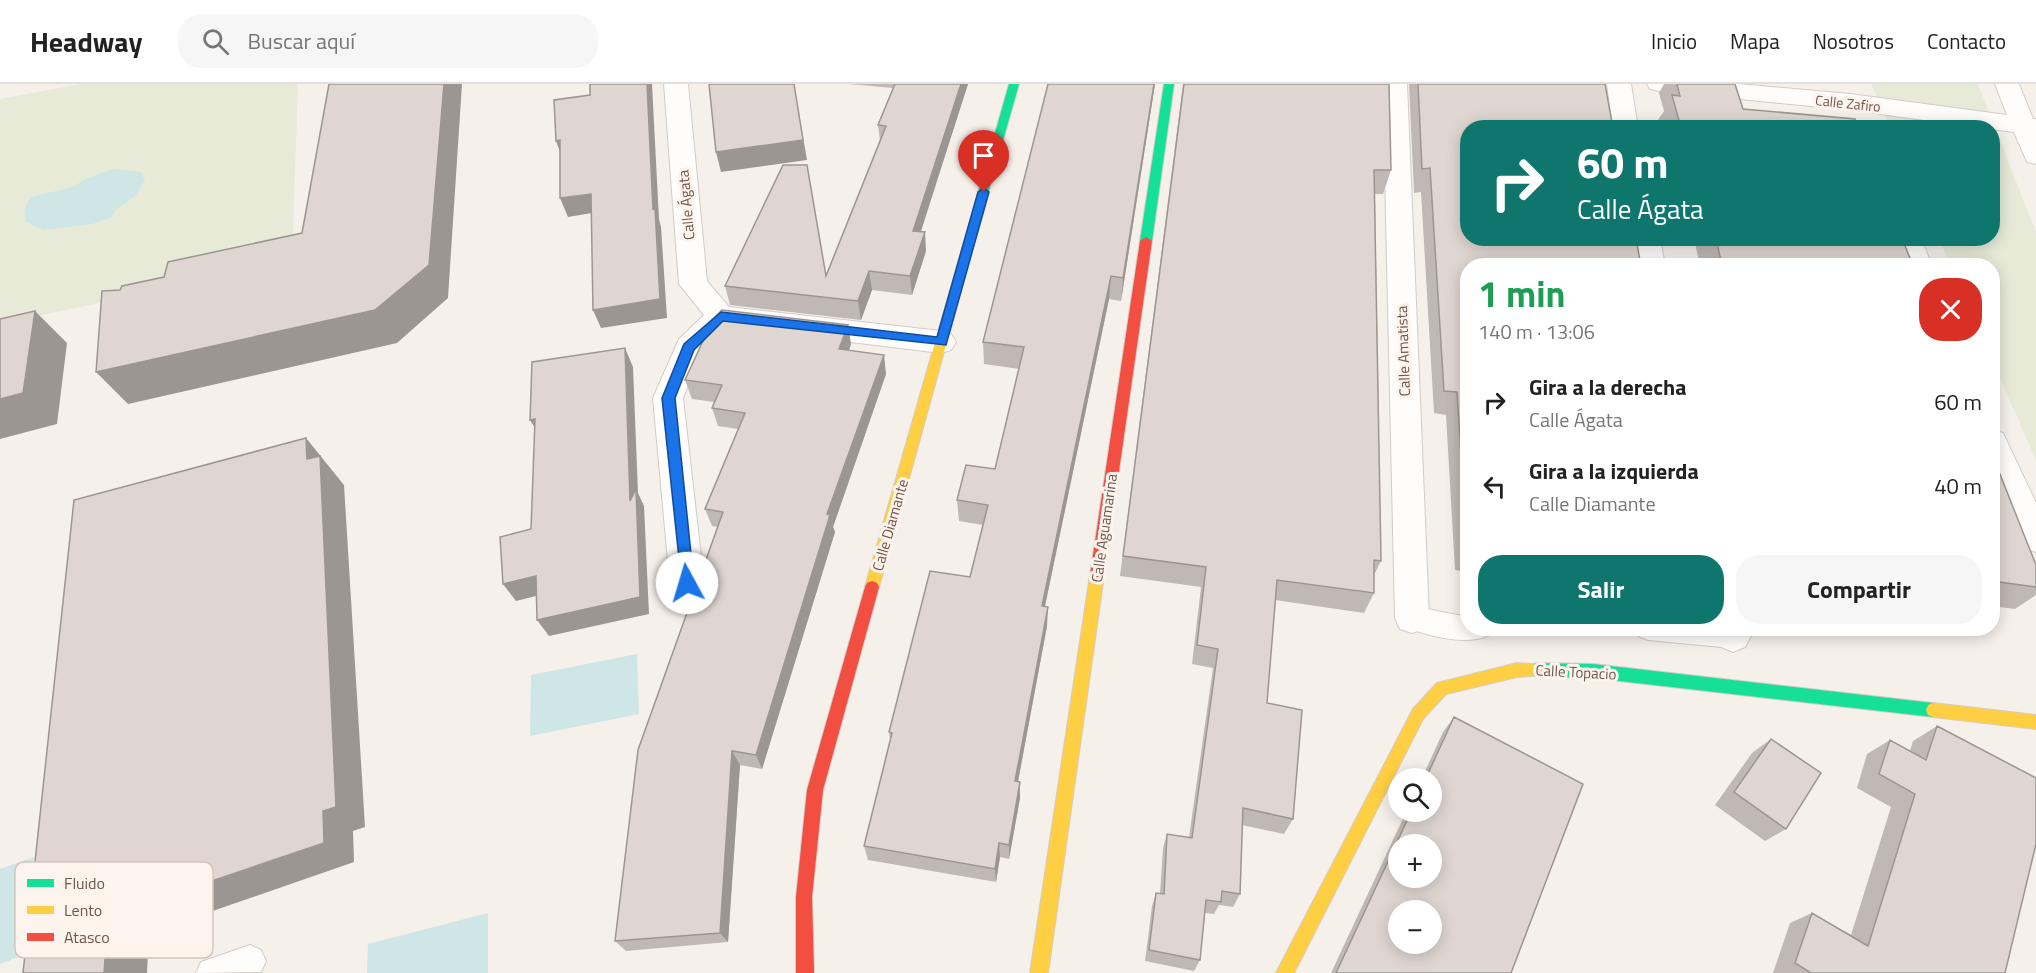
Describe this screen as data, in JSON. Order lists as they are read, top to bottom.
{
  "streets": {
    "street": [
      "Calle Zafiro",
      "Calle Ágata",
      "Calle Amatista",
      "Calle Diamante",
      "Calle Aguamarina",
      "Calle Topacio"
    ]
  },
  "legend": ["Fluido", "Lento", "Atasco"],
  "page": {
    "header": "Headway",
    "search": "Buscar aquí",
    "nav": [
      "Inicio",
      "Mapa",
      "Nosotros",
      "Contacto"
    ],
    "turn": ["60 m", "Calle Ágata"],
    "heading": ["1 min", "140 m · 13:06"],
    "list": [
      {
        "name": "Gira a la derecha",
        "note": "Calle Ágata",
        "value": "60 m"
      },
      {
        "name": "Gira a la izquierda",
        "note": "Calle Diamante",
        "value": "40 m"
      }
    ],
    "buttons": ["Salir", "Compartir"],
    "map_buttons": ["+", "−"]
  }
}
